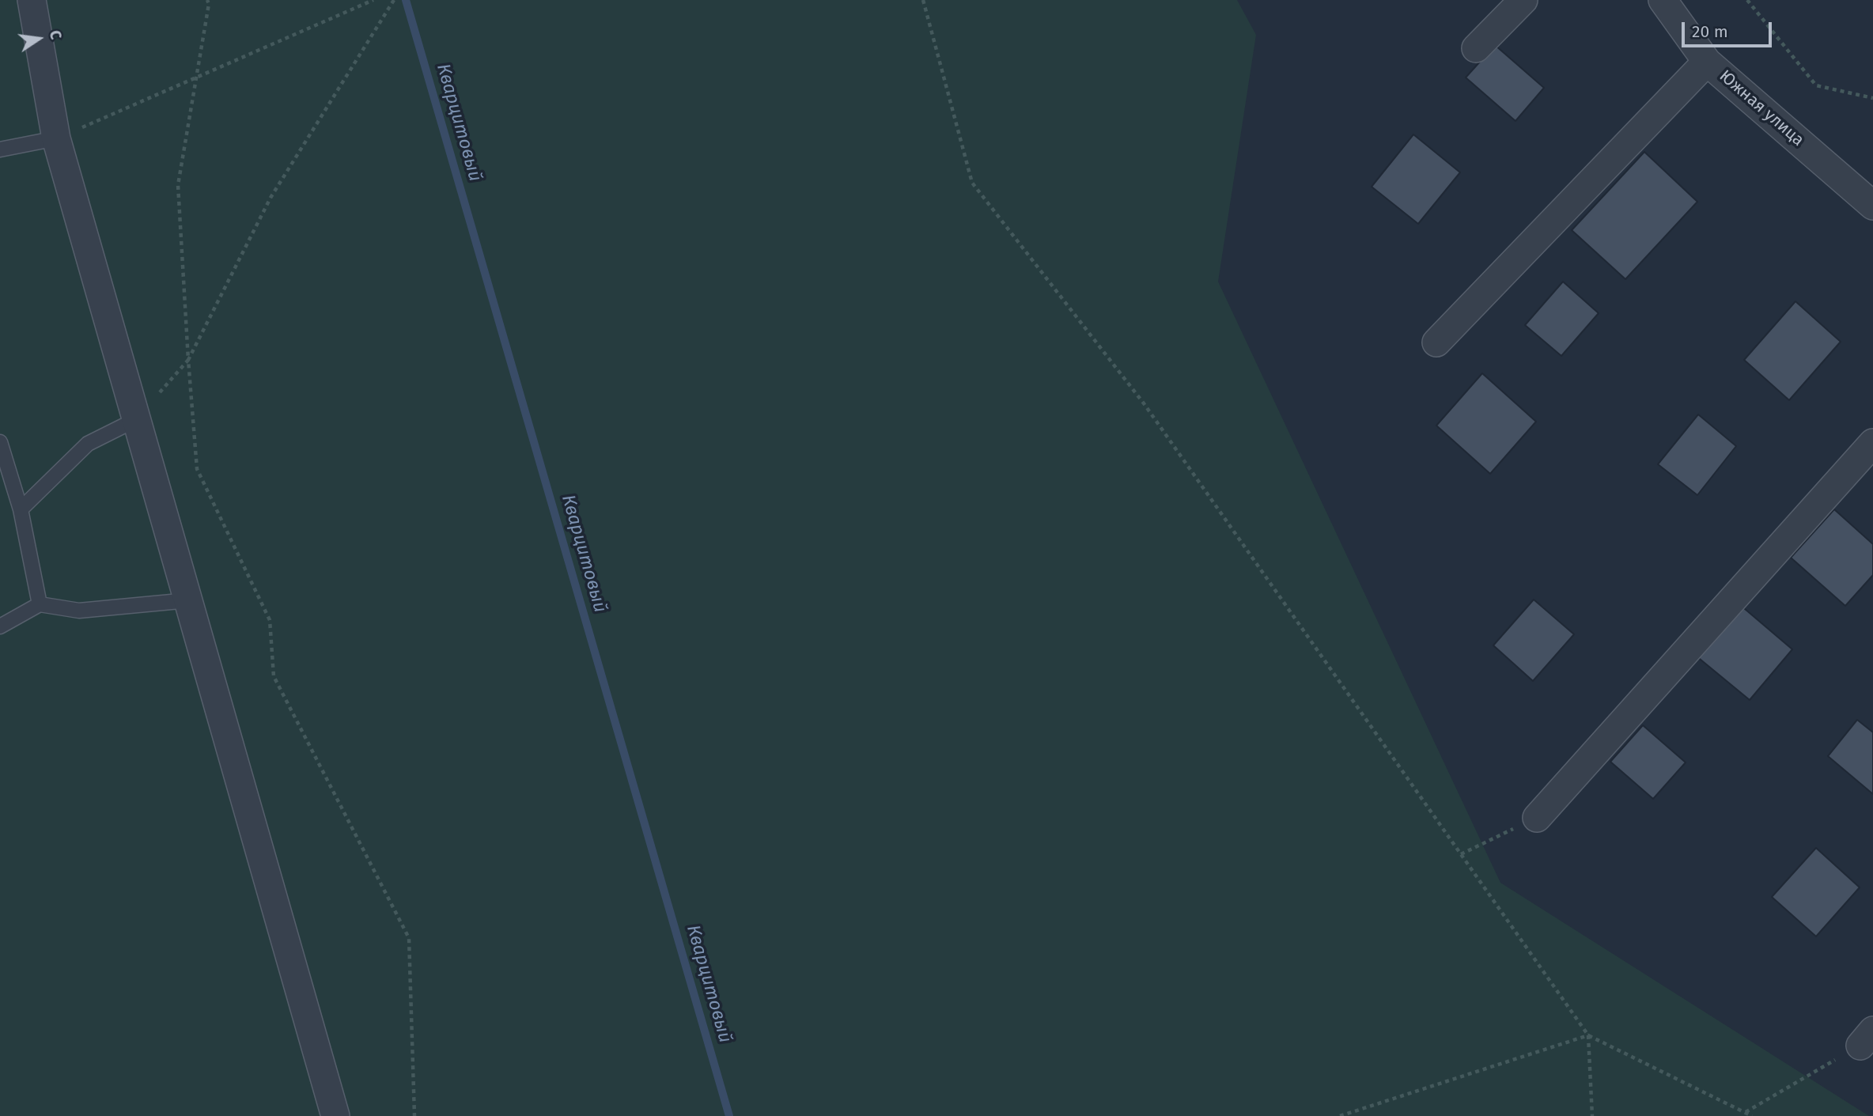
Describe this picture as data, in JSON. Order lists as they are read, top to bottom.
{
  "streets": {
    "street": ["Южная улица"]
  },
  "water": ["Кварцитовый"],
  "scale_bar": "20 m",
  "north": "right"
}
